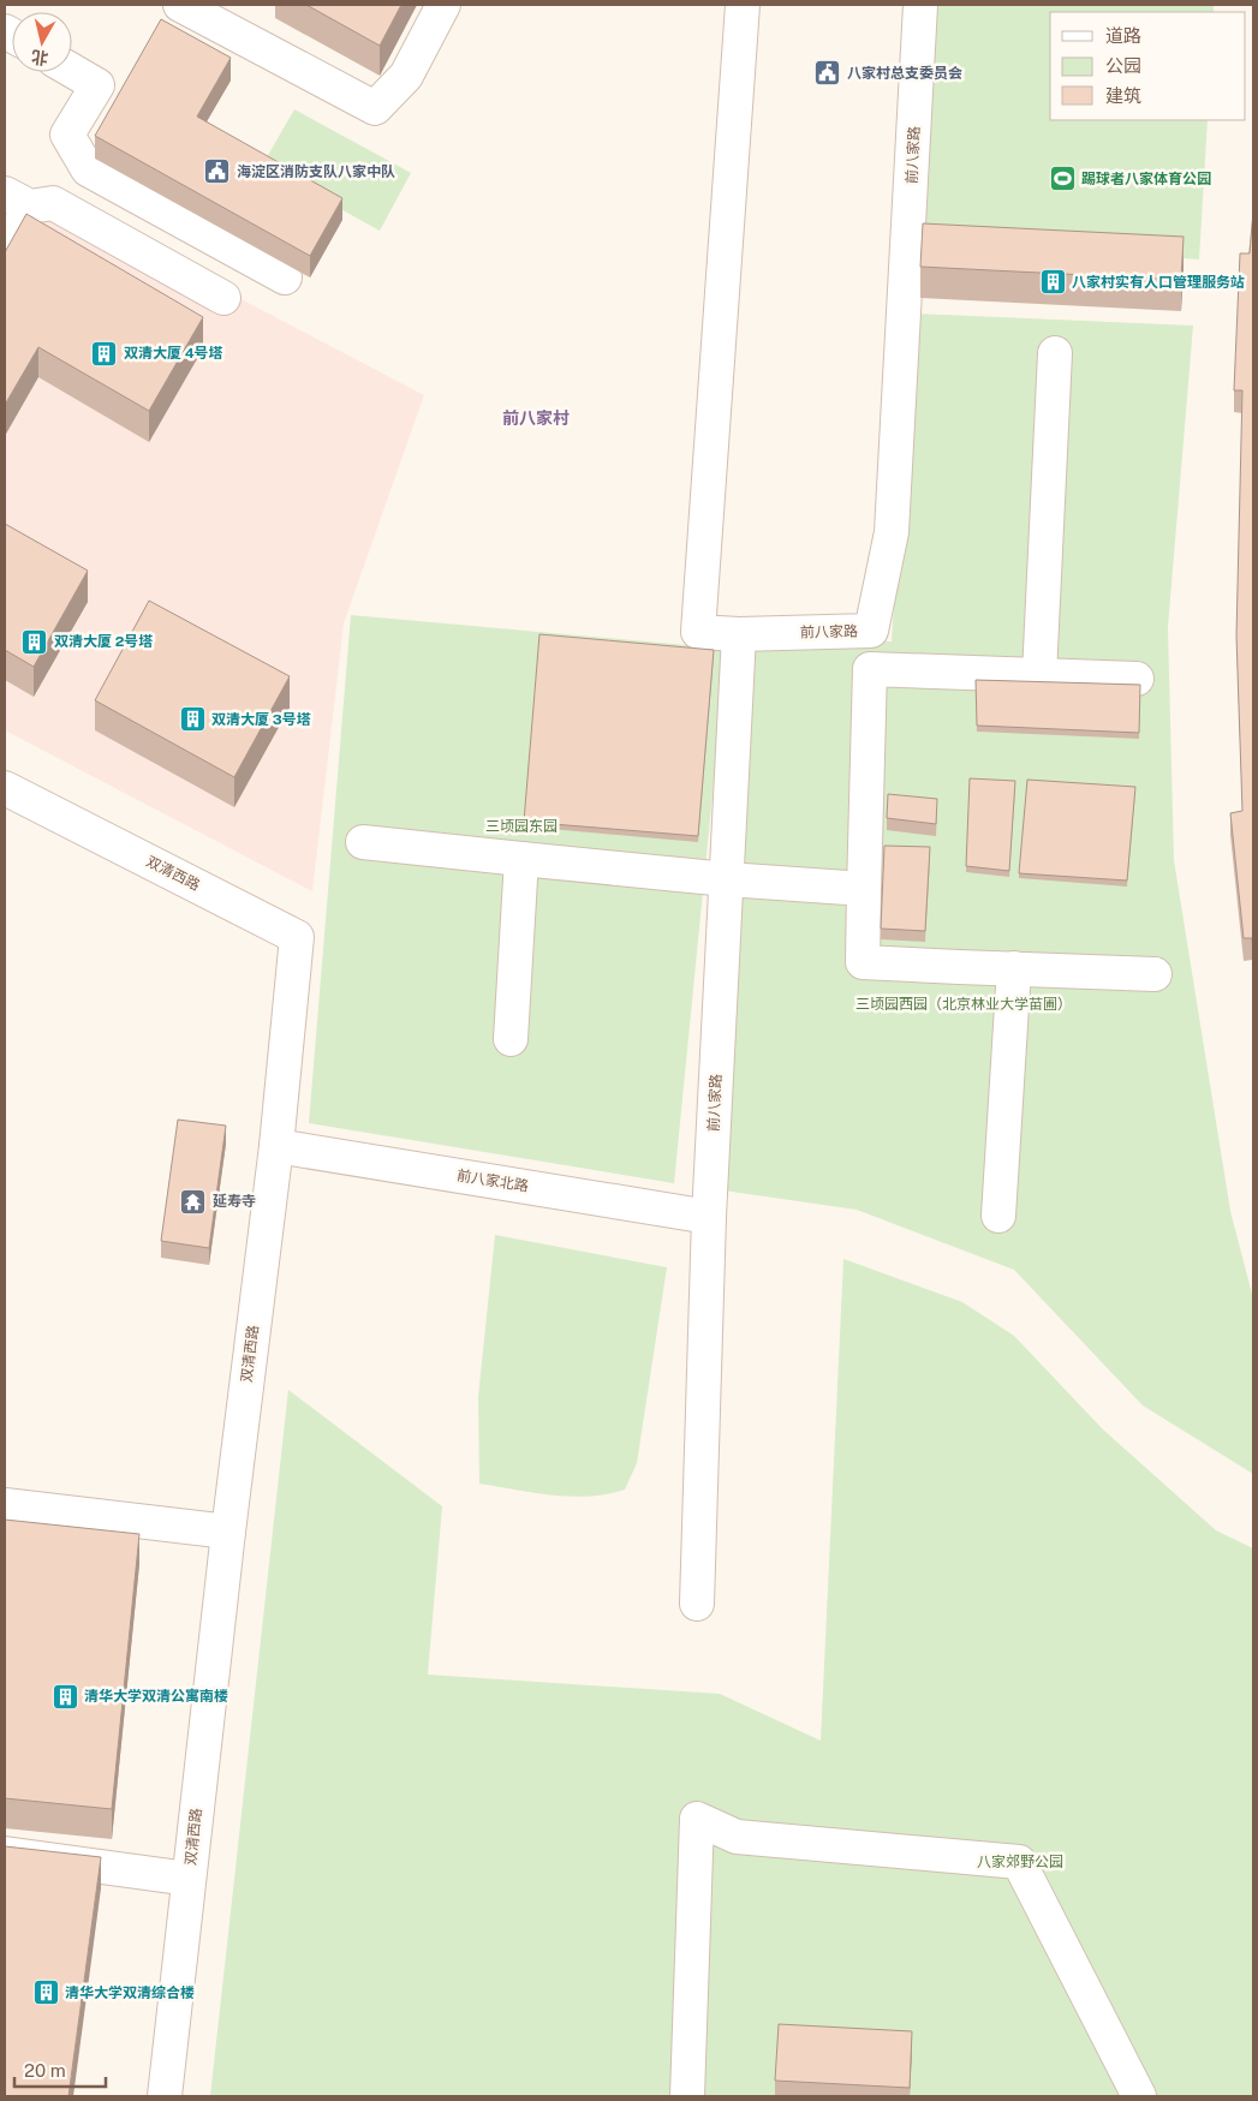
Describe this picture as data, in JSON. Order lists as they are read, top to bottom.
{
  "streets": {
    "street": ["前八家路", "双清西路", "前八家北路"]
  },
  "crossings": [
    ["前八家路", "前八家北路"],
    ["双清西路", "前八家北路"]
  ],
  "districts": ["前八家村"],
  "parks": ["三顷园东园", "三顷园西园（北京林业大学苗圃）", "八家郊野公园"],
  "places": {
    "public building": ["八家村总支委员会", "海淀区消防支队八家中队"],
    "sports": ["踢球者八家体育公园"],
    "building": [
      "八家村实有人口管理服务站",
      "双清大厦 4号塔",
      "双清大厦 2号塔",
      "双清大厦 3号塔",
      "清华大学双清公寓南楼",
      "清华大学双清综合楼"
    ],
    "temple": ["延寿寺"]
  },
  "legend": ["道路", "公园", "建筑"],
  "scale_bar": "20 m",
  "north": "bottom"
}
